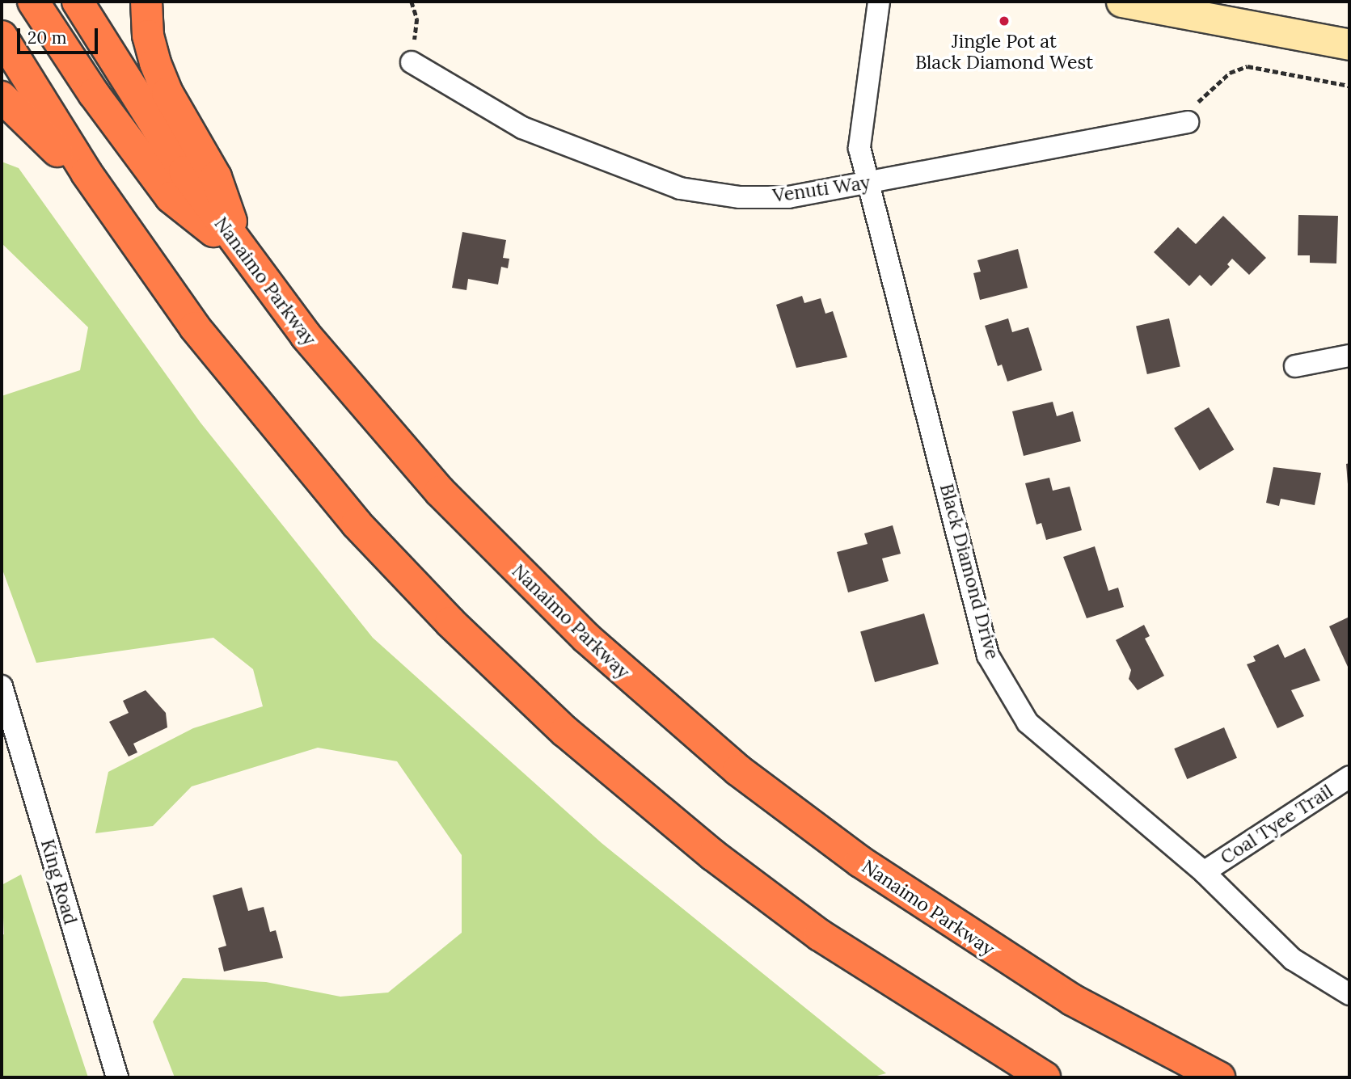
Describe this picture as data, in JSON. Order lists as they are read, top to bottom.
{
  "streets": {
    "highway": ["Nanaimo Parkway"],
    "street": [
      "Venuti Way",
      "Black Diamond Drive",
      "Coal Tyee Trail",
      "King Road"
    ]
  },
  "crossings": [
    ["Venuti Way", "Black Diamond Drive"],
    ["Black Diamond Drive", "Coal Tyee Trail"]
  ],
  "places": ["Jingle Pot at Black Diamond West"],
  "scale_bar": "20 m"
}
